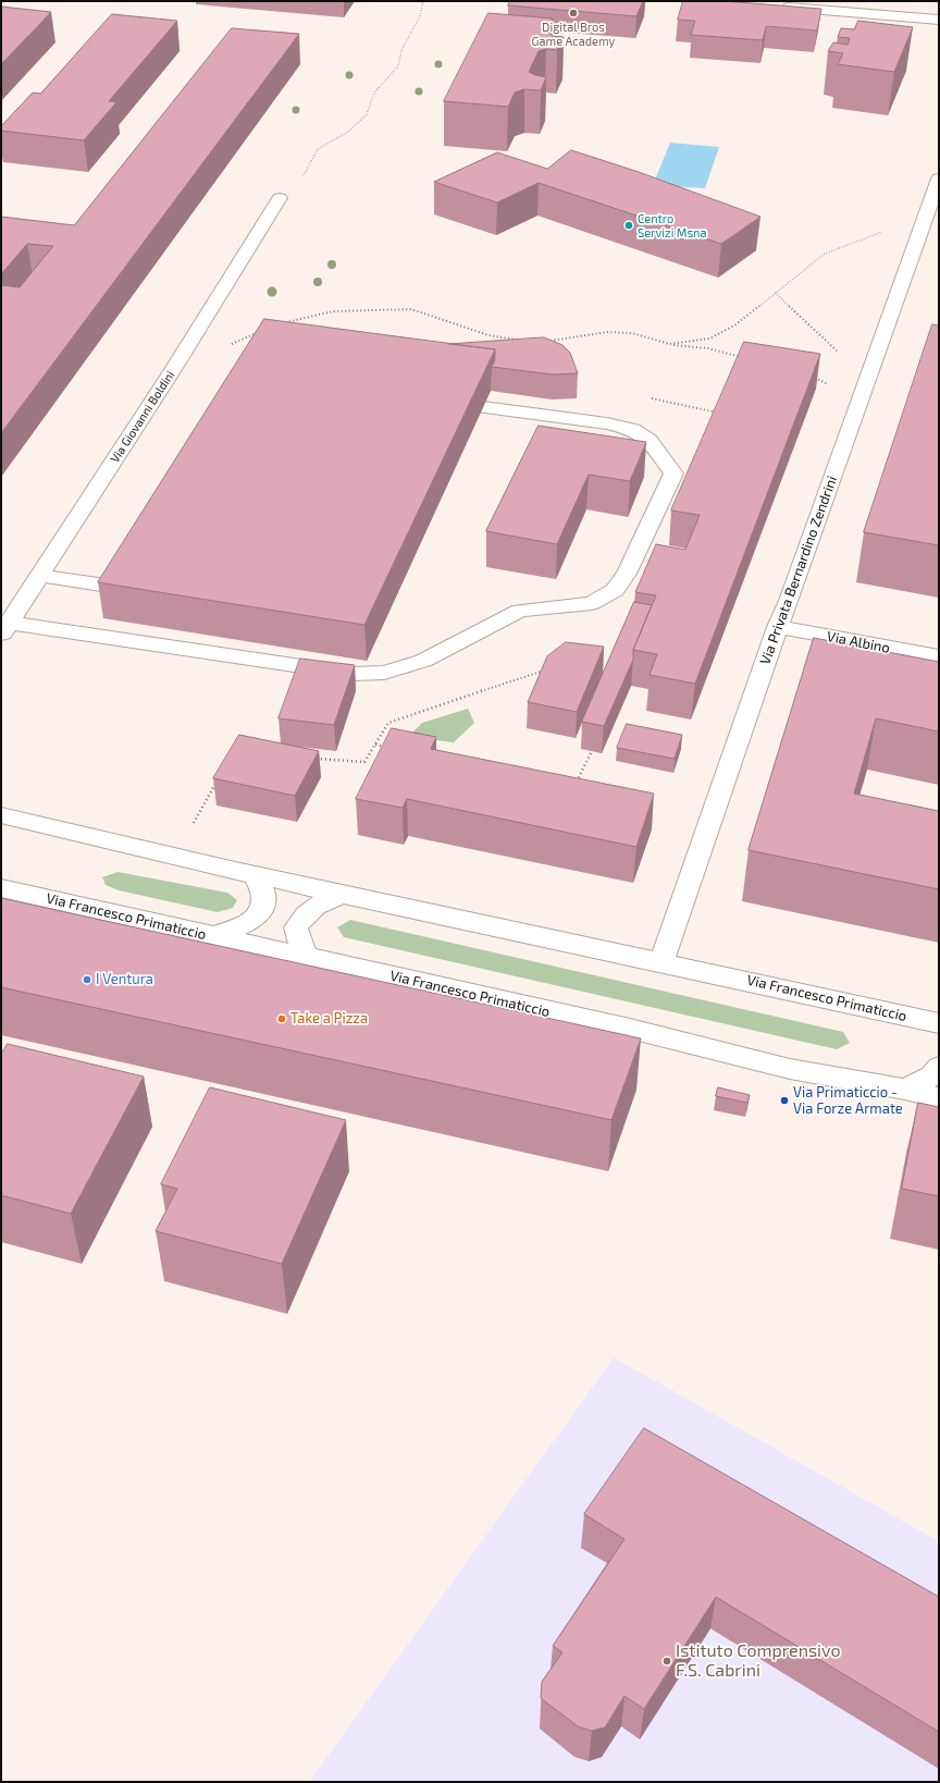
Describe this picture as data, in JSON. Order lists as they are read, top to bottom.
{
  "streets": {
    "street": [
      "Via Giovanni Boldini",
      "Via Privata Bernardino Zendrini",
      "Via Albino",
      "Via Francesco Primaticcio"
    ]
  },
  "crossings": [
    ["Via Privata Bernardino Zendrini", "Via Albino"],
    ["Via Privata Bernardino Zendrini", "Via Francesco Primaticcio"]
  ],
  "places": [
    "Digital Bros Game Academy",
    "Centro Servizi Msna",
    "I Ventura",
    "Take a Pizza",
    "Via Primaticcio - Via Forze Armate",
    "Istituto Comprensivo F.S. Cabrini"
  ]
}
